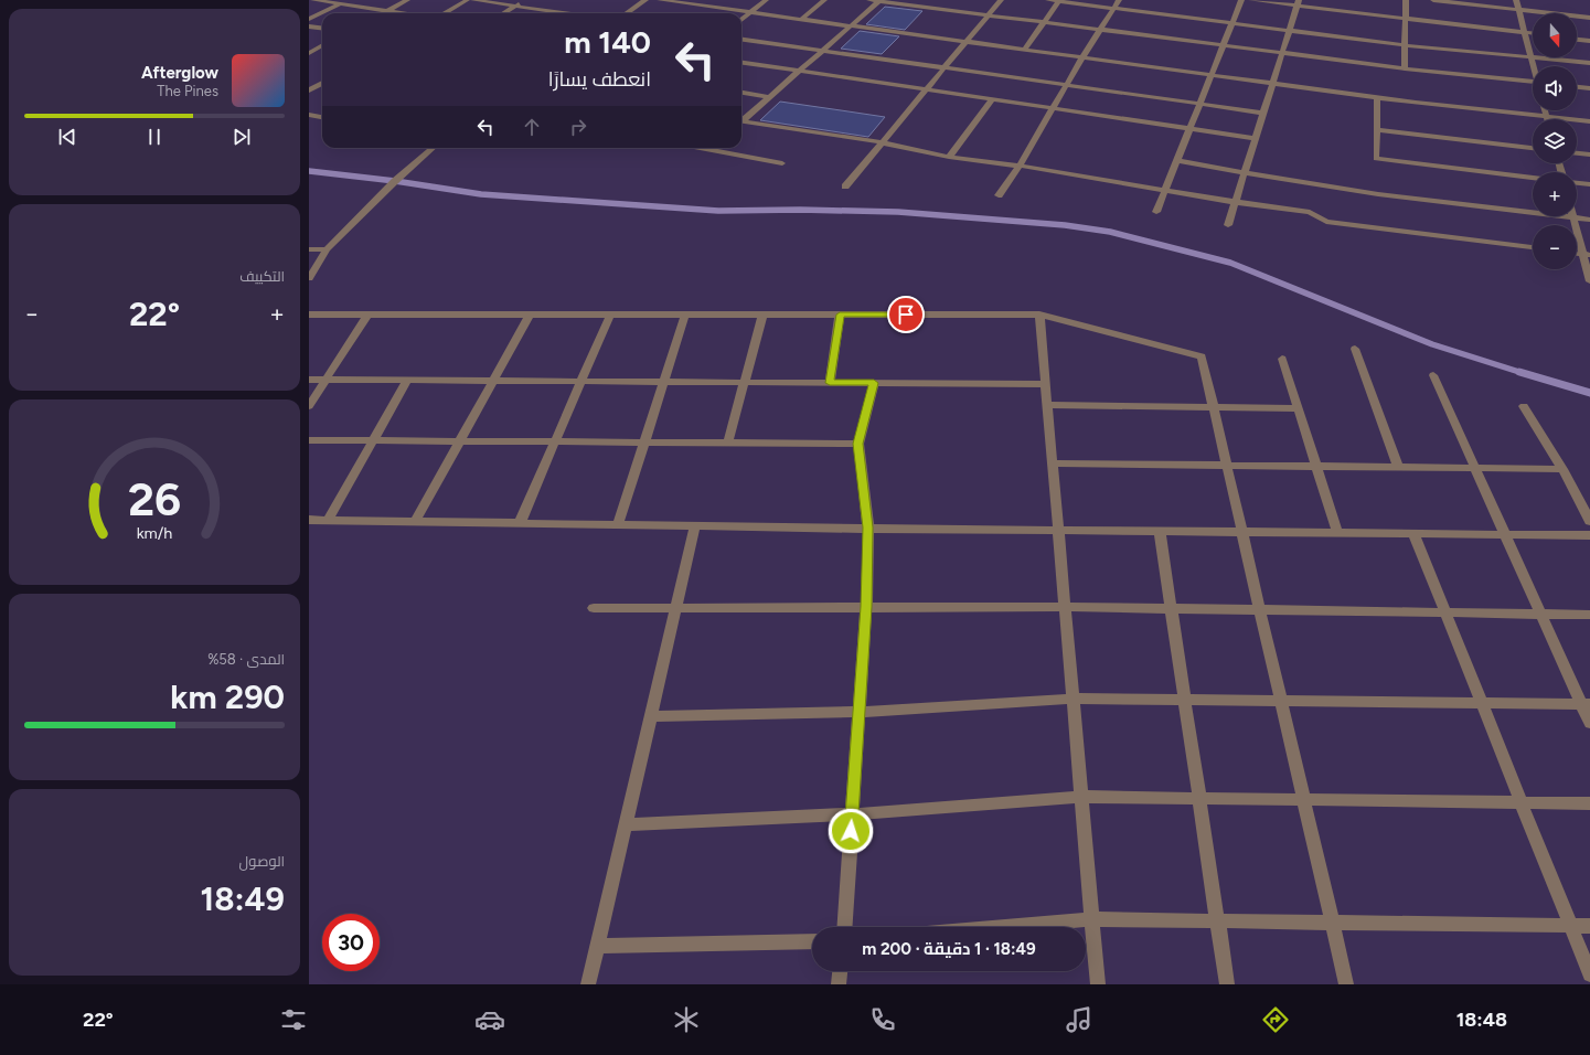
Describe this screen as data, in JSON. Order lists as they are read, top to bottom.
{
  "north": "bottom",
  "page": {
    "map_buttons": ["+", "−"],
    "turn": ["140 m", "انعطف يسارًا"],
    "song": ["Afterglow", "The Pines"],
    "tile": [
      "التكييف",
      ["المدى · 58%", "290 km"],
      ["الوصول", "18:49"]
    ],
    "heat": ["−", "22°", "+"],
    "limit": "30",
    "trip": "18:49 · 1 دقيقة · 200 m",
    "tabs": ["18:48", "22°"],
    "gauge": ["26", "km/h"]
  }
}
